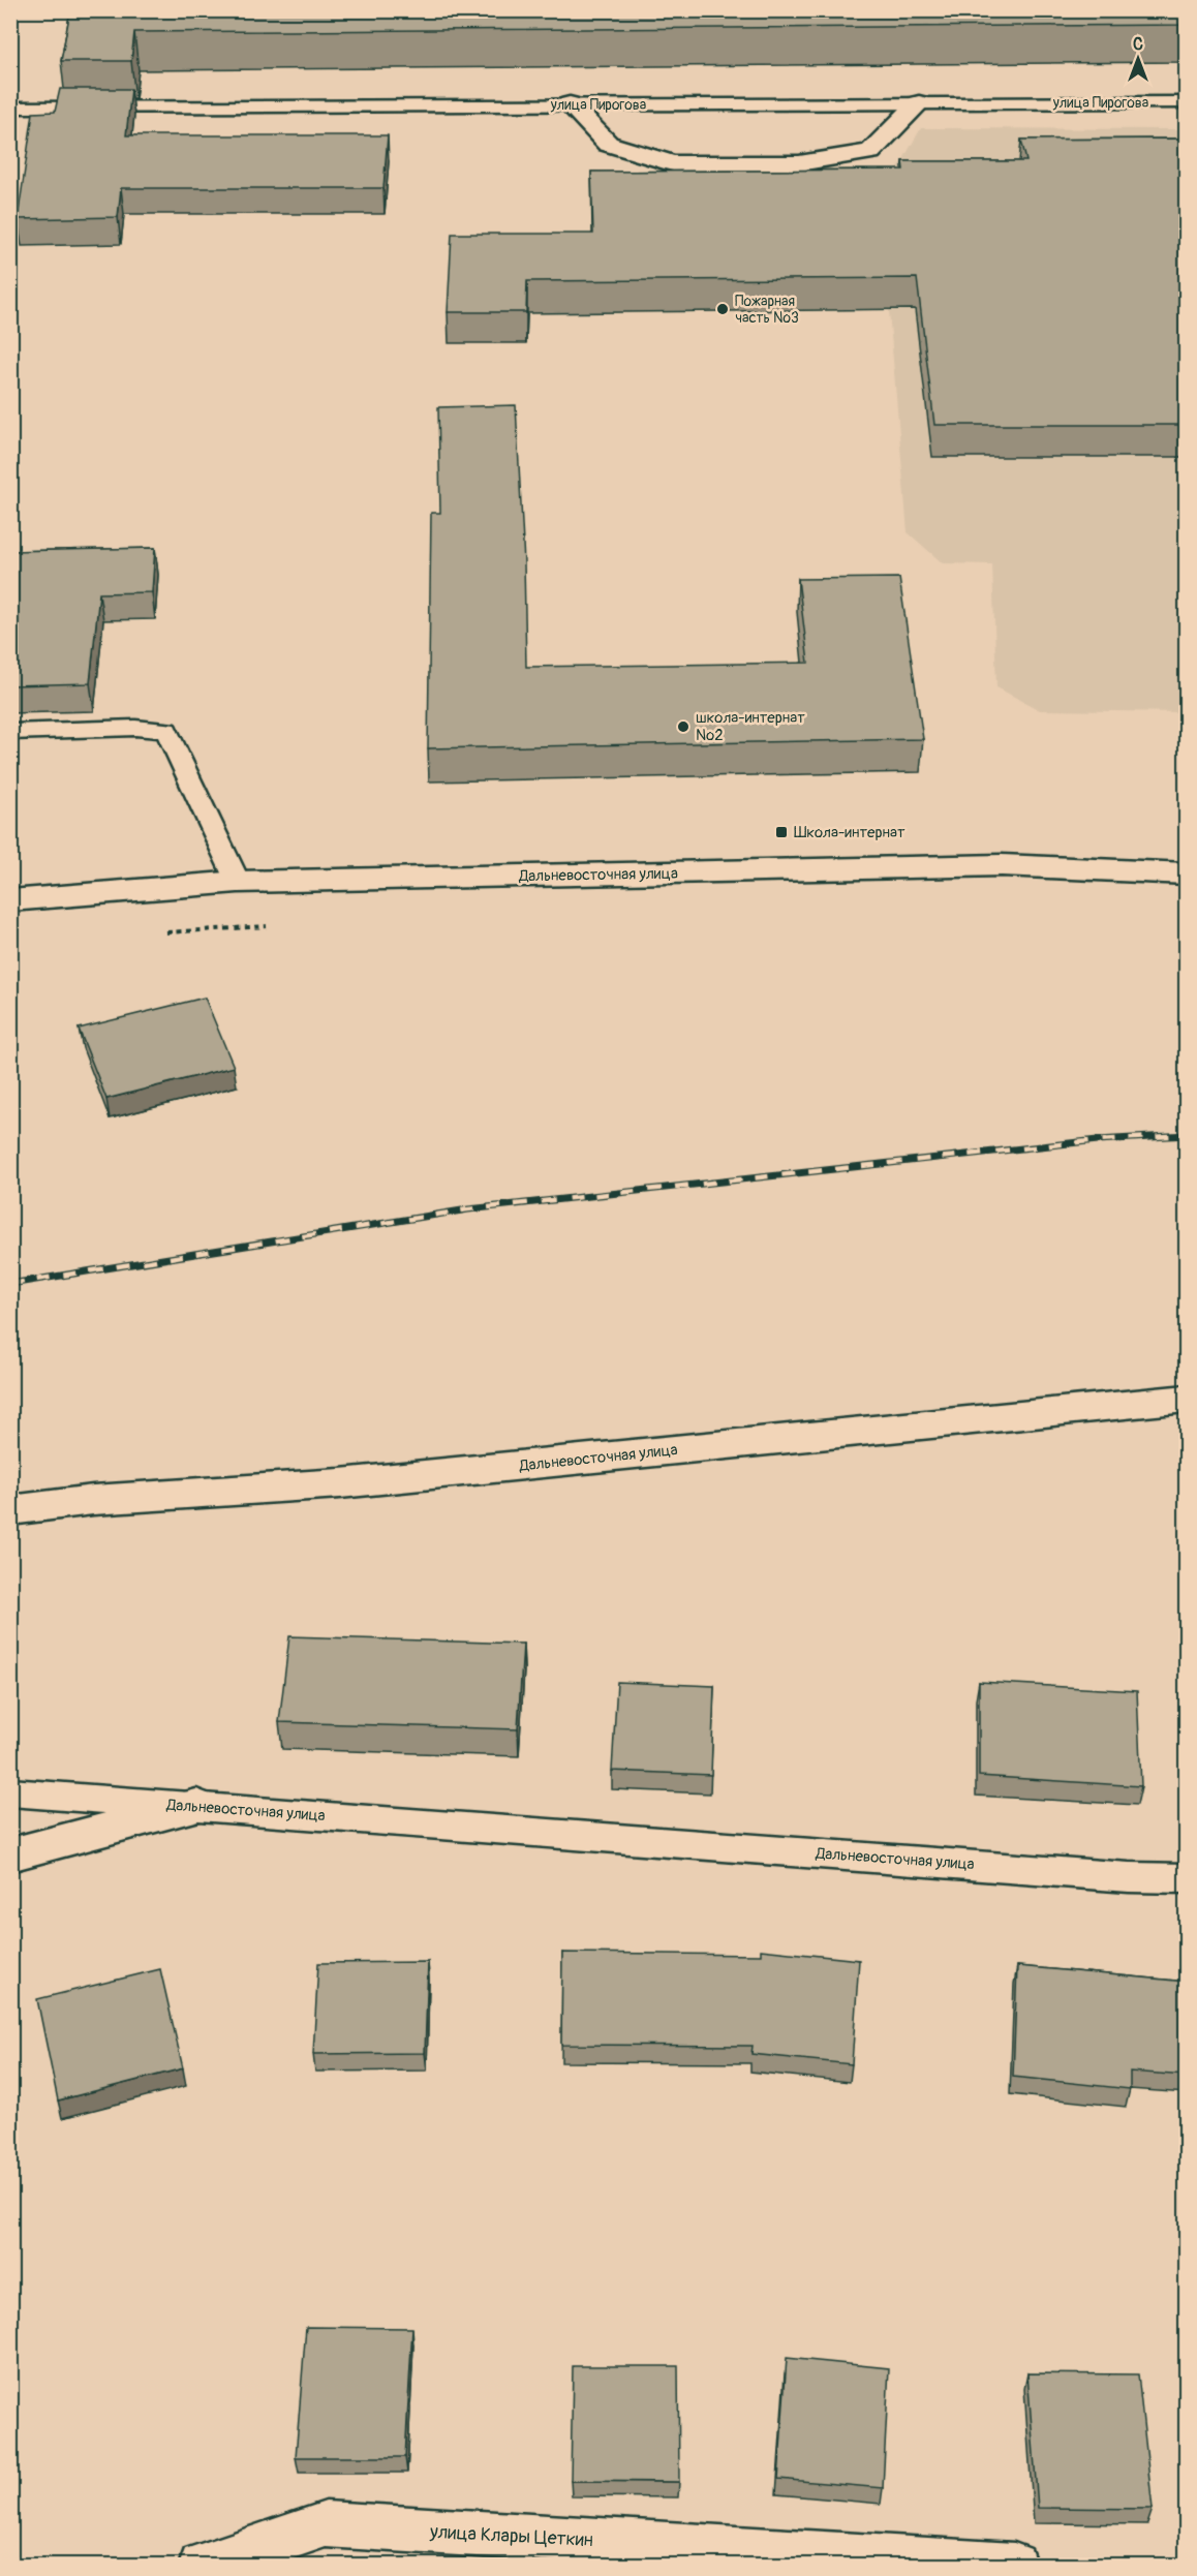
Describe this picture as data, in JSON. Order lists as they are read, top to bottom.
{
  "streets": {
    "street": ["Дальневосточная улица", "улица Клары Цеткин"],
    "lane": ["улица Пирогова"]
  },
  "places": {
    "other": ["Пожарная часть №3", "школа-интернат №2"],
    "transit": ["Школа-интернат"]
  },
  "north": "top"
}
